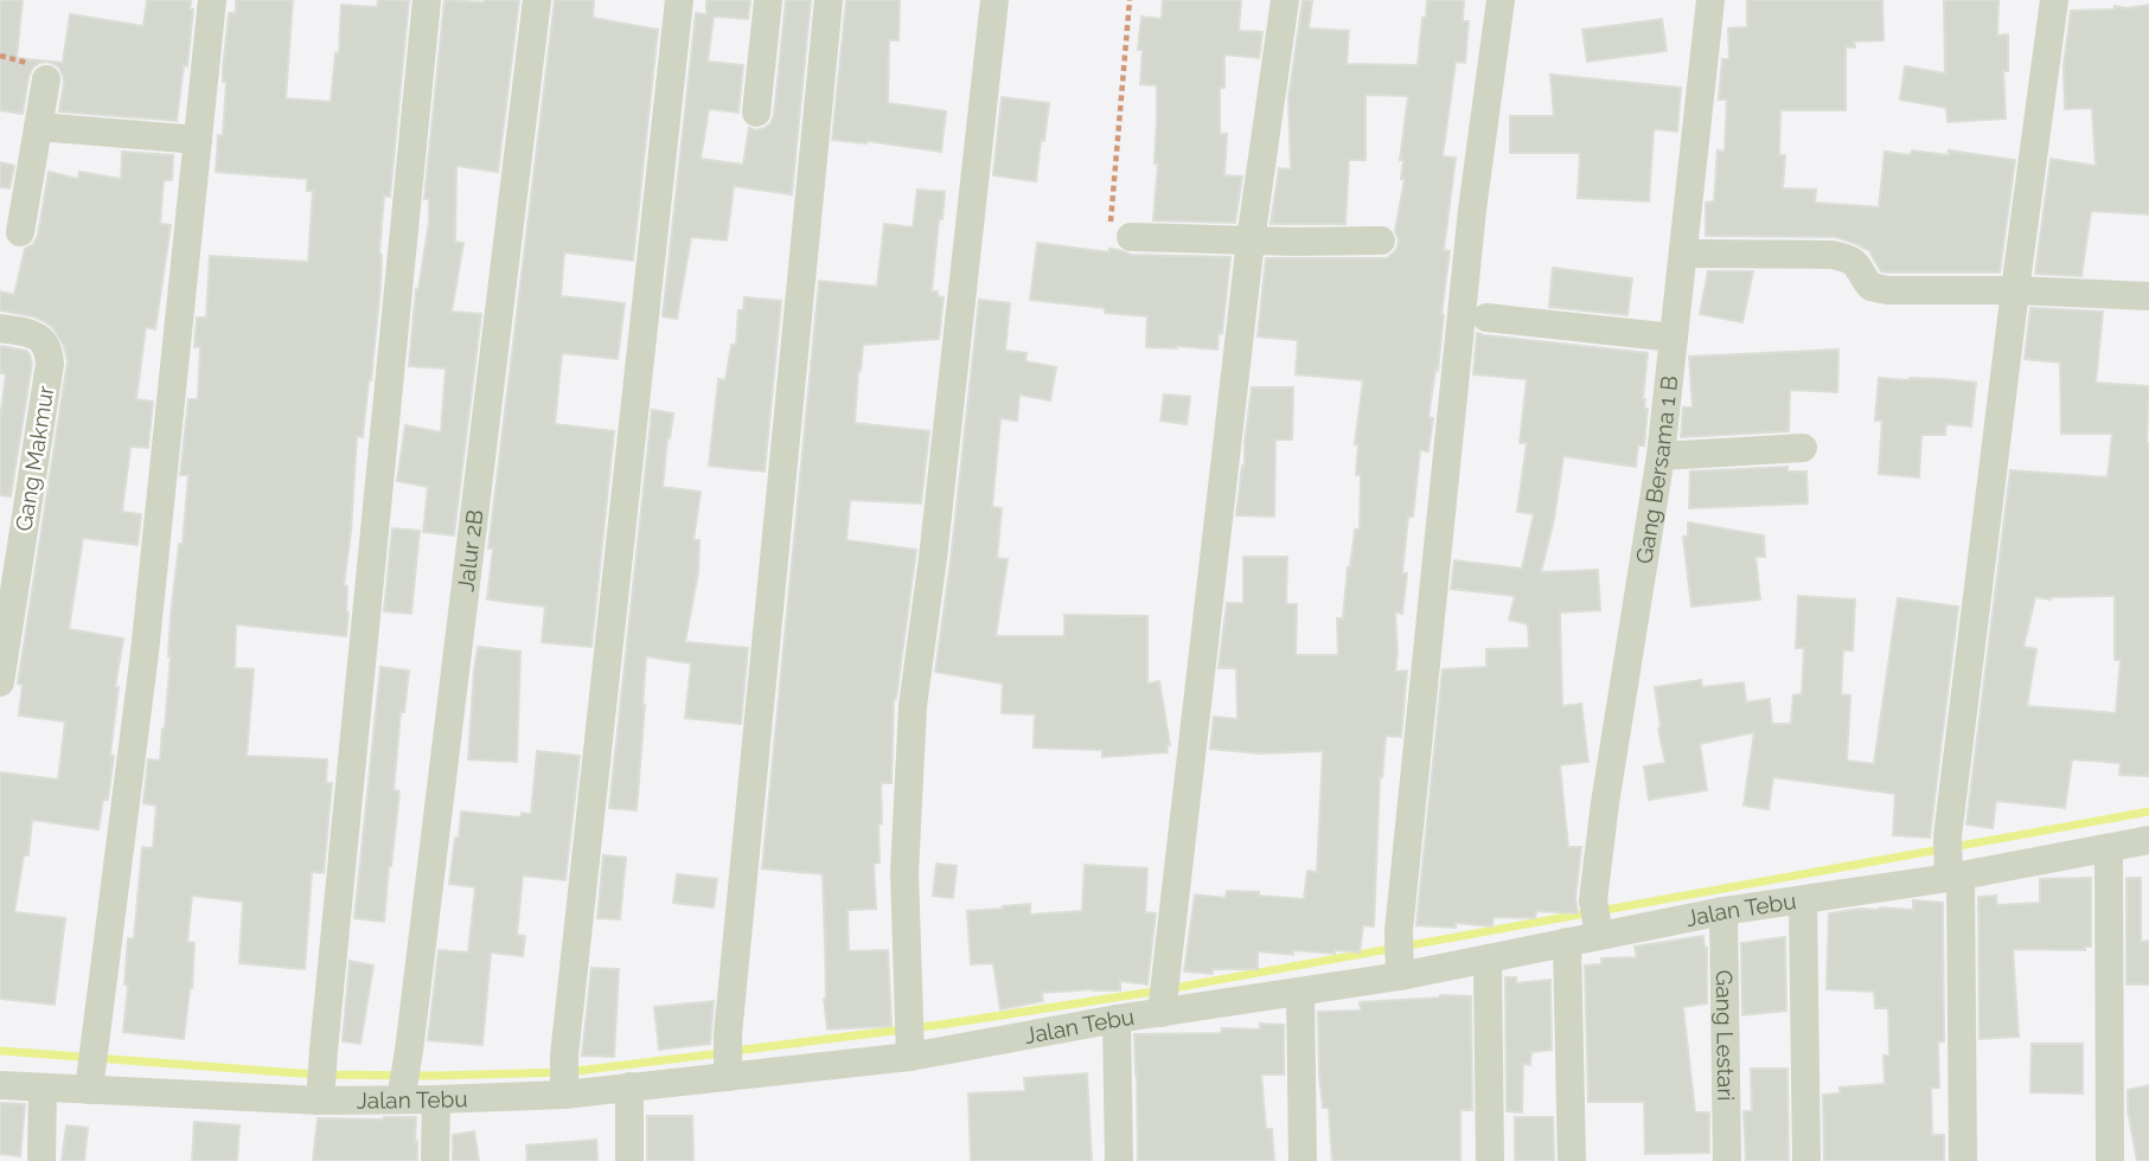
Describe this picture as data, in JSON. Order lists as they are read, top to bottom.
{
  "streets": {
    "street": [
      "Gang Makmur",
      "Gang Bersama 1 B",
      "Jalur 2B",
      "Jalan Tebu",
      "Gang Lestari"
    ]
  },
  "crossings": [
    ["Gang Bersama 1 B", "Jalan Tebu"],
    ["Jalur 2B", "Jalan Tebu"],
    ["Jalan Tebu", "Gang Lestari"]
  ]
}
